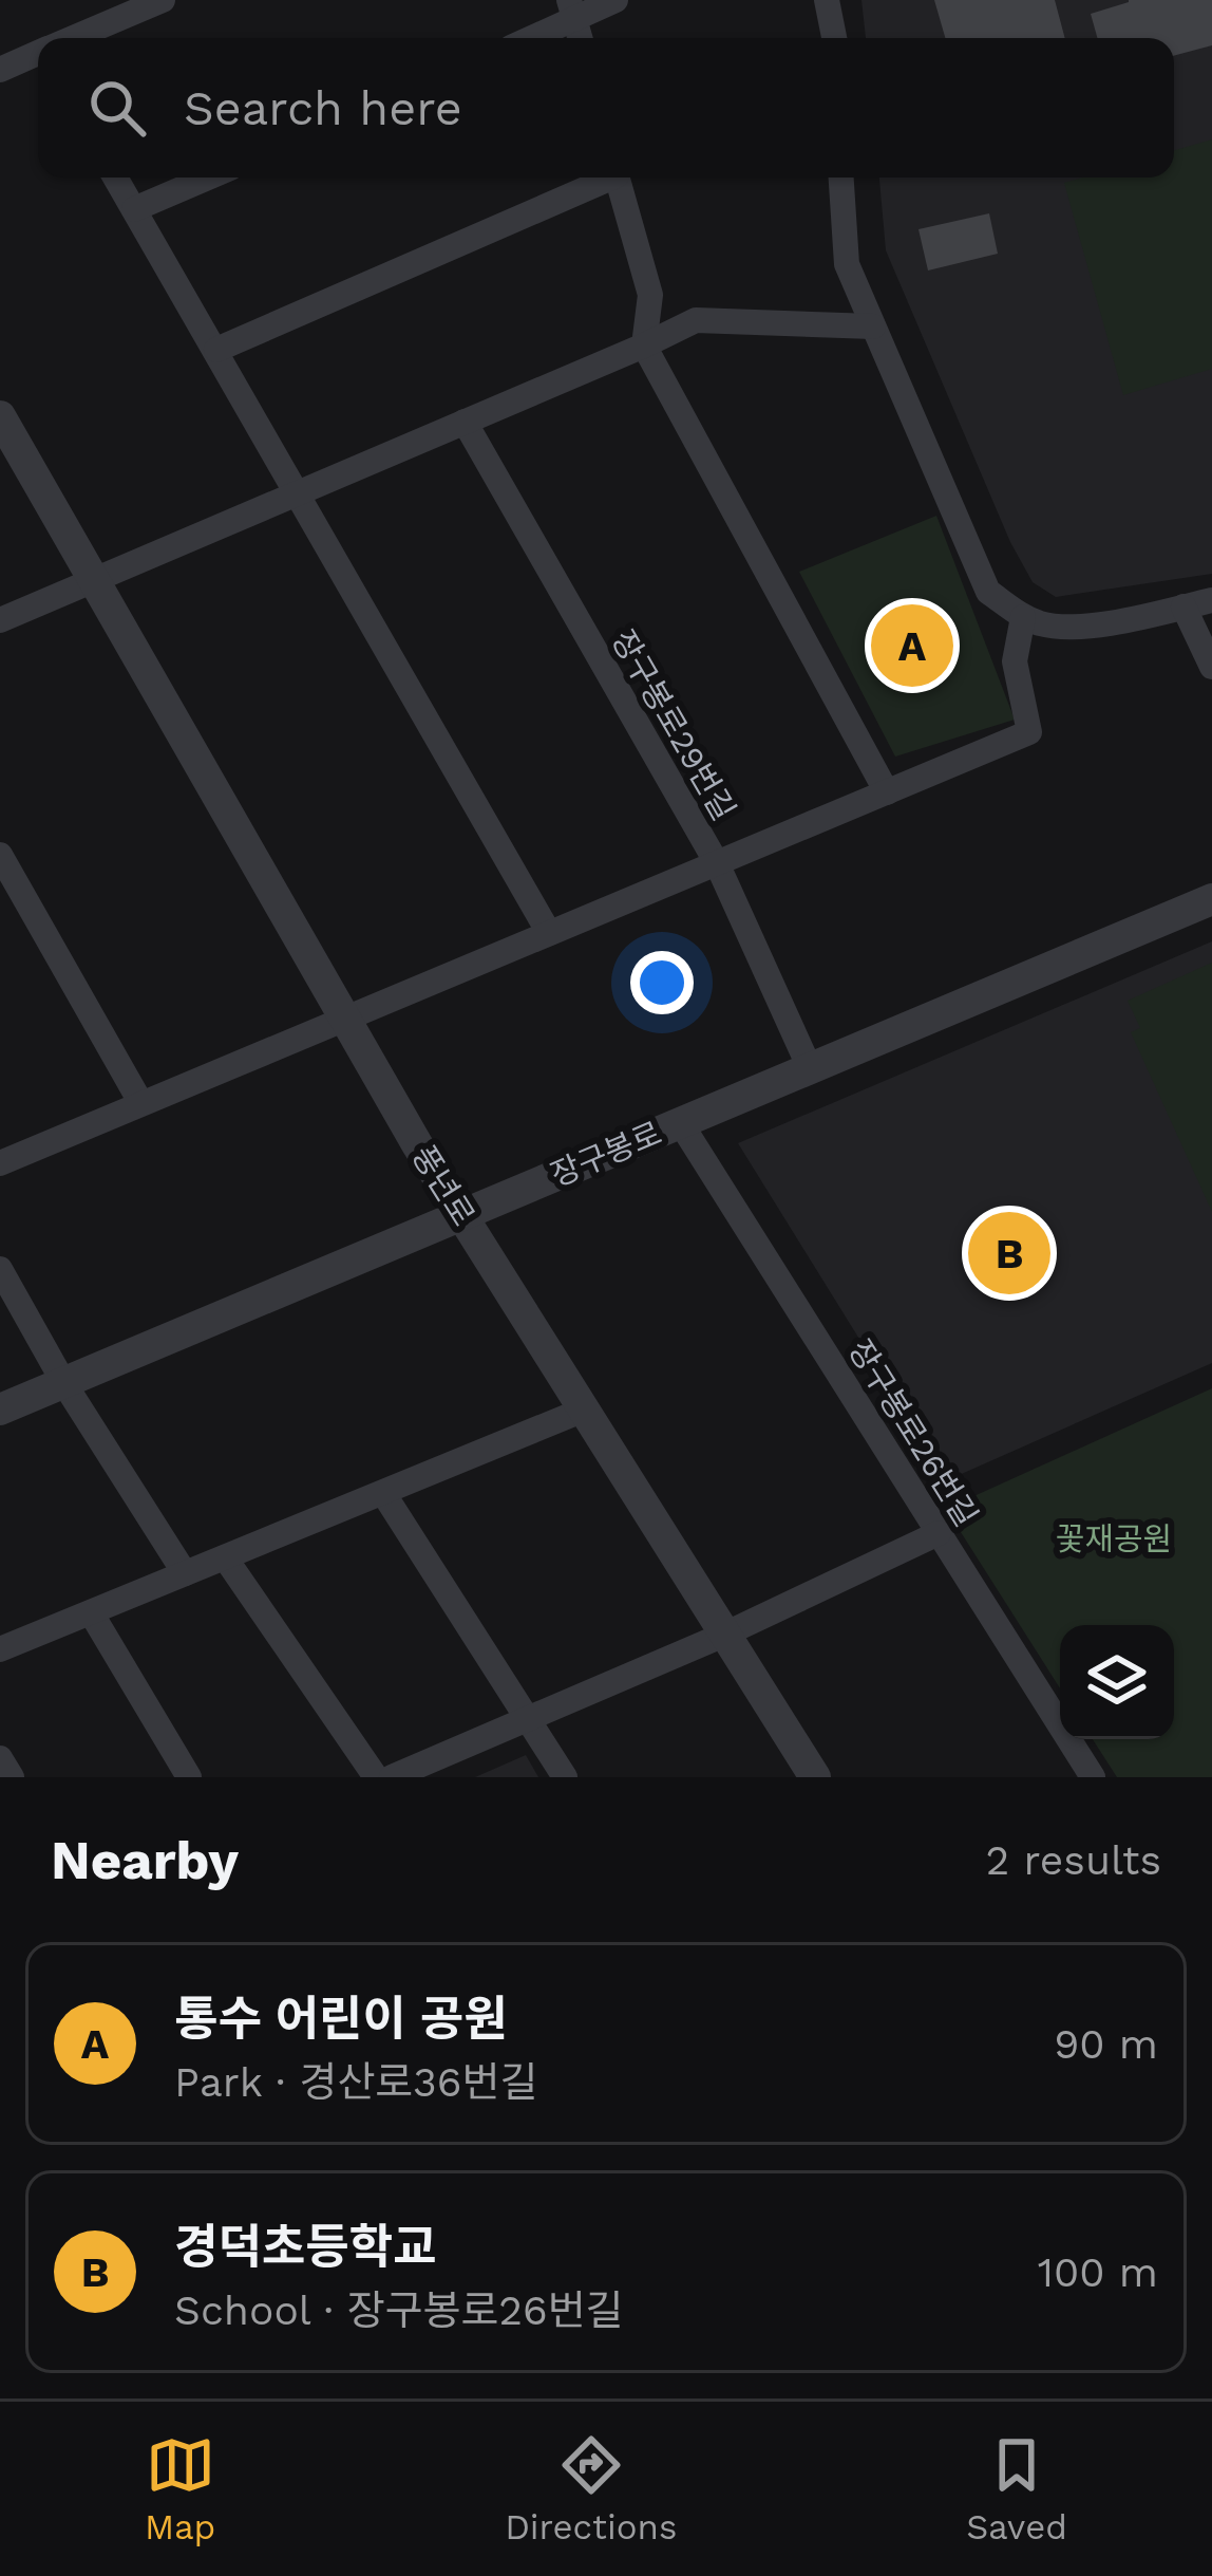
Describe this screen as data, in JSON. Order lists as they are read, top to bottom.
{
  "streets": {
    "street": [
      "장구봉로29번길",
      "장구봉로",
      "풍년로",
      "장구봉로26번길"
    ]
  },
  "crossings": [
    ["장구봉로29번길", "장구봉로"],
    ["장구봉로", "풍년로"],
    ["장구봉로", "장구봉로26번길"]
  ],
  "parks": ["꽃재공원"],
  "page": {
    "search": "Search here",
    "pins": ["A", "B"],
    "heading": ["Nearby", "2 results"],
    "list": [
      {
        "mark": "A",
        "name": "통수 어린이 공원",
        "note": "Park · 경산로36번길",
        "value": "90 m"
      },
      {
        "mark": "B",
        "name": "경덕초등학교",
        "note": "School · 장구봉로26번길",
        "value": "100 m"
      }
    ],
    "nav": ["Map", "Directions", "Saved"]
  }
}
